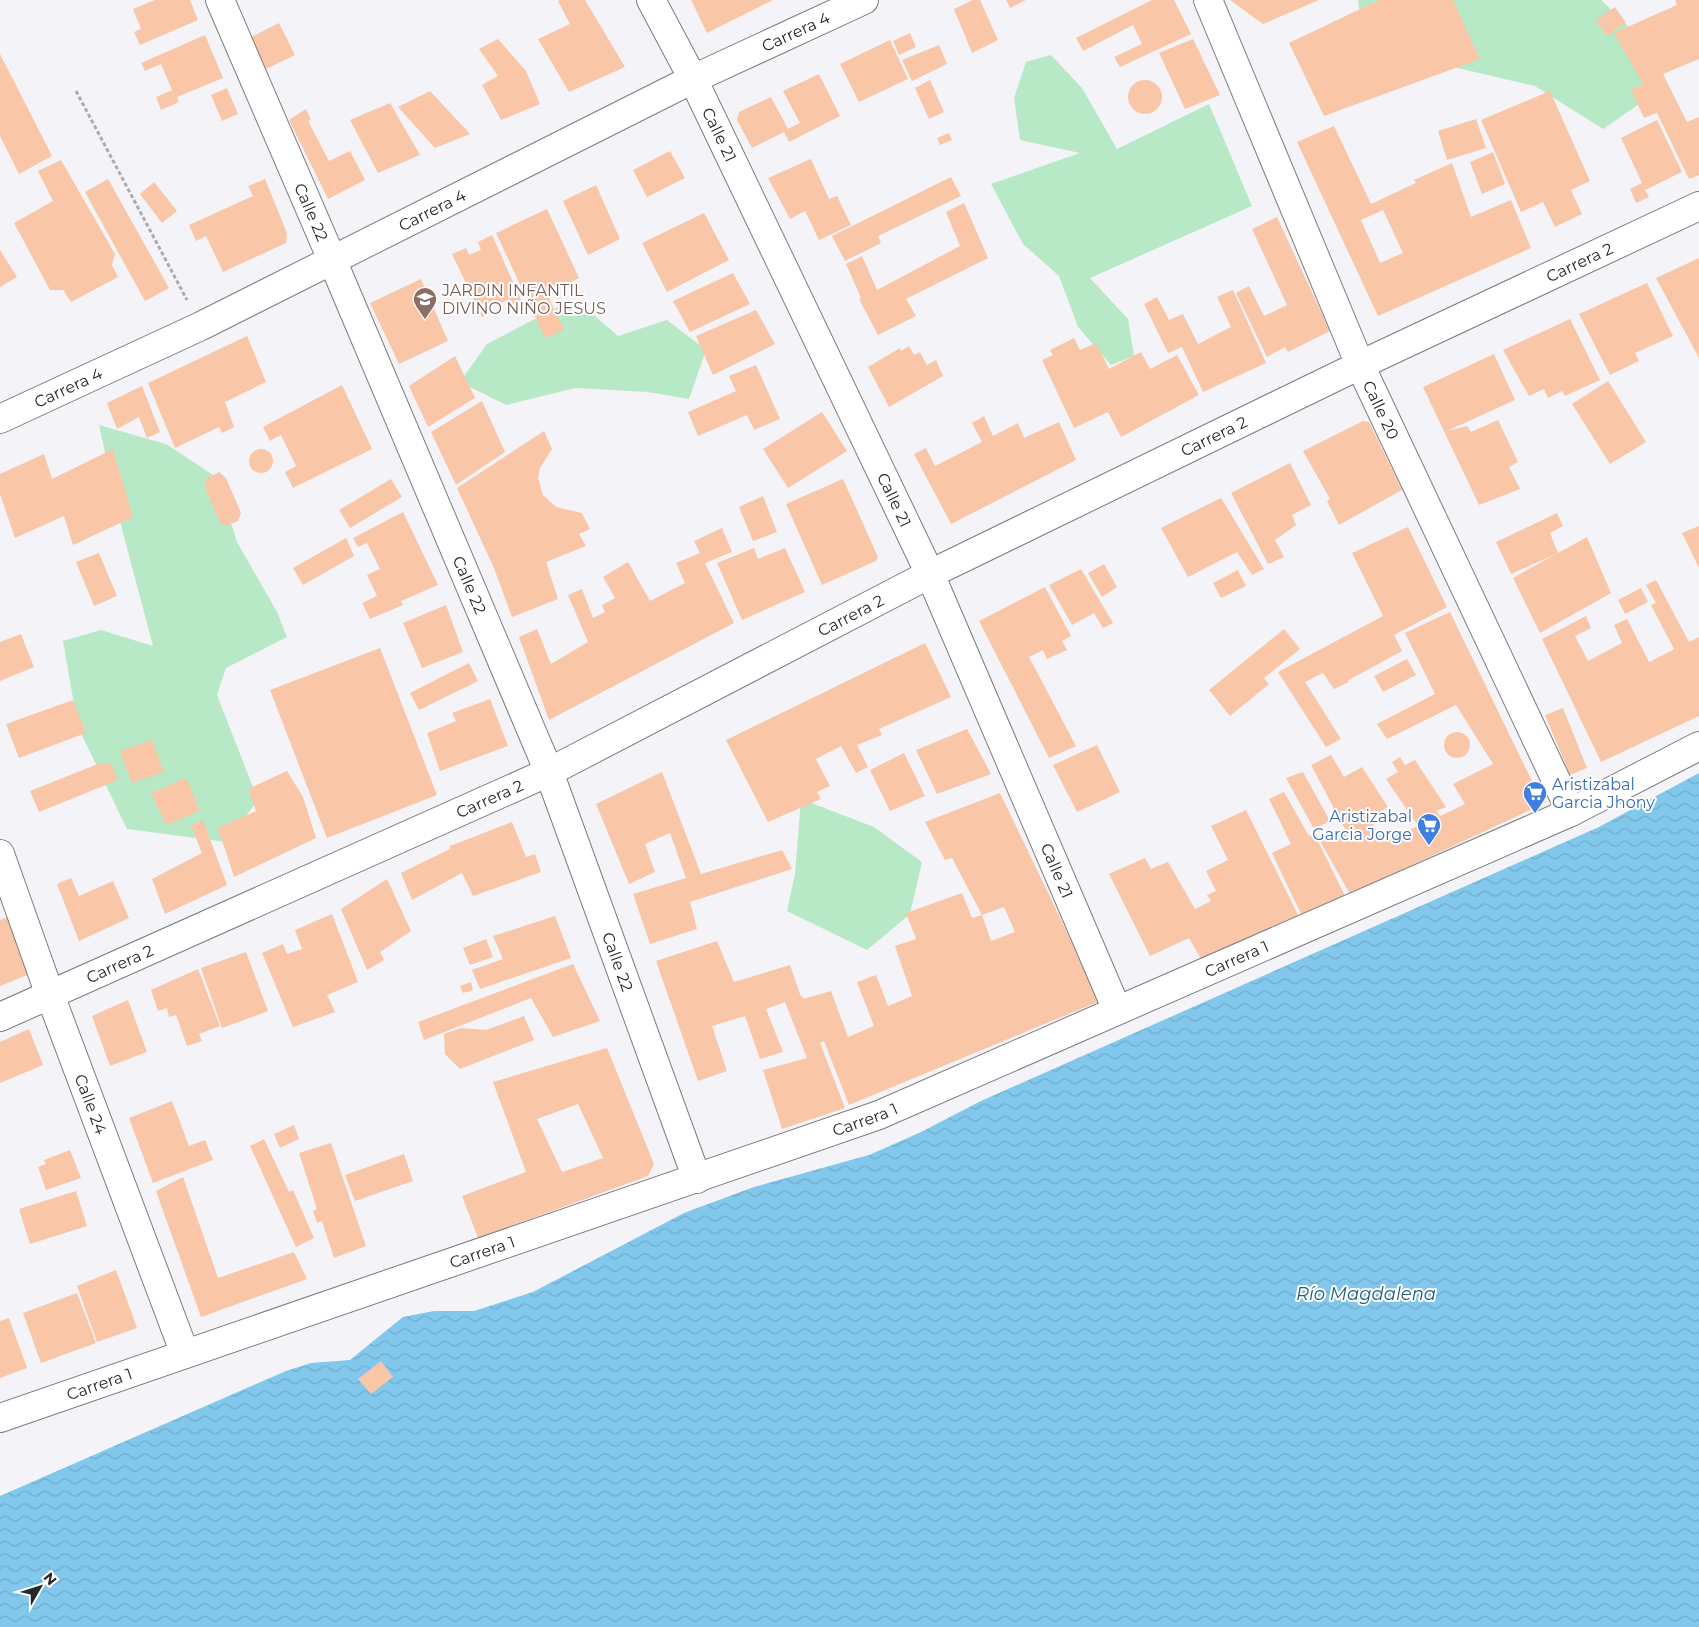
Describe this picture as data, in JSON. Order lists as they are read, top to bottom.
{
  "streets": {
    "street": [
      "Carrera 4",
      "Calle 21",
      "Calle 22",
      "Carrera 2",
      "Calle 20",
      "Carrera 1",
      "Calle 24"
    ]
  },
  "crossings": [
    ["Carrera 4", "Calle 21"],
    ["Carrera 4", "Calle 22"],
    ["Calle 21", "Carrera 2"],
    ["Calle 21", "Carrera 1"],
    ["Calle 22", "Carrera 2"],
    ["Calle 22", "Carrera 1"],
    ["Carrera 2", "Calle 20"],
    ["Carrera 2", "Calle 24"],
    ["Calle 20", "Carrera 1"],
    ["Carrera 1", "Calle 24"]
  ],
  "water": ["Río Magdalena"],
  "places": {
    "school or university": ["JARDIN INFANTIL DIVINO NIÑO JESUS"],
    "supermarket": ["Aristizabal Garcia Jhony", "Aristizabal Garcia Jorge"]
  },
  "north": "top right"
}
